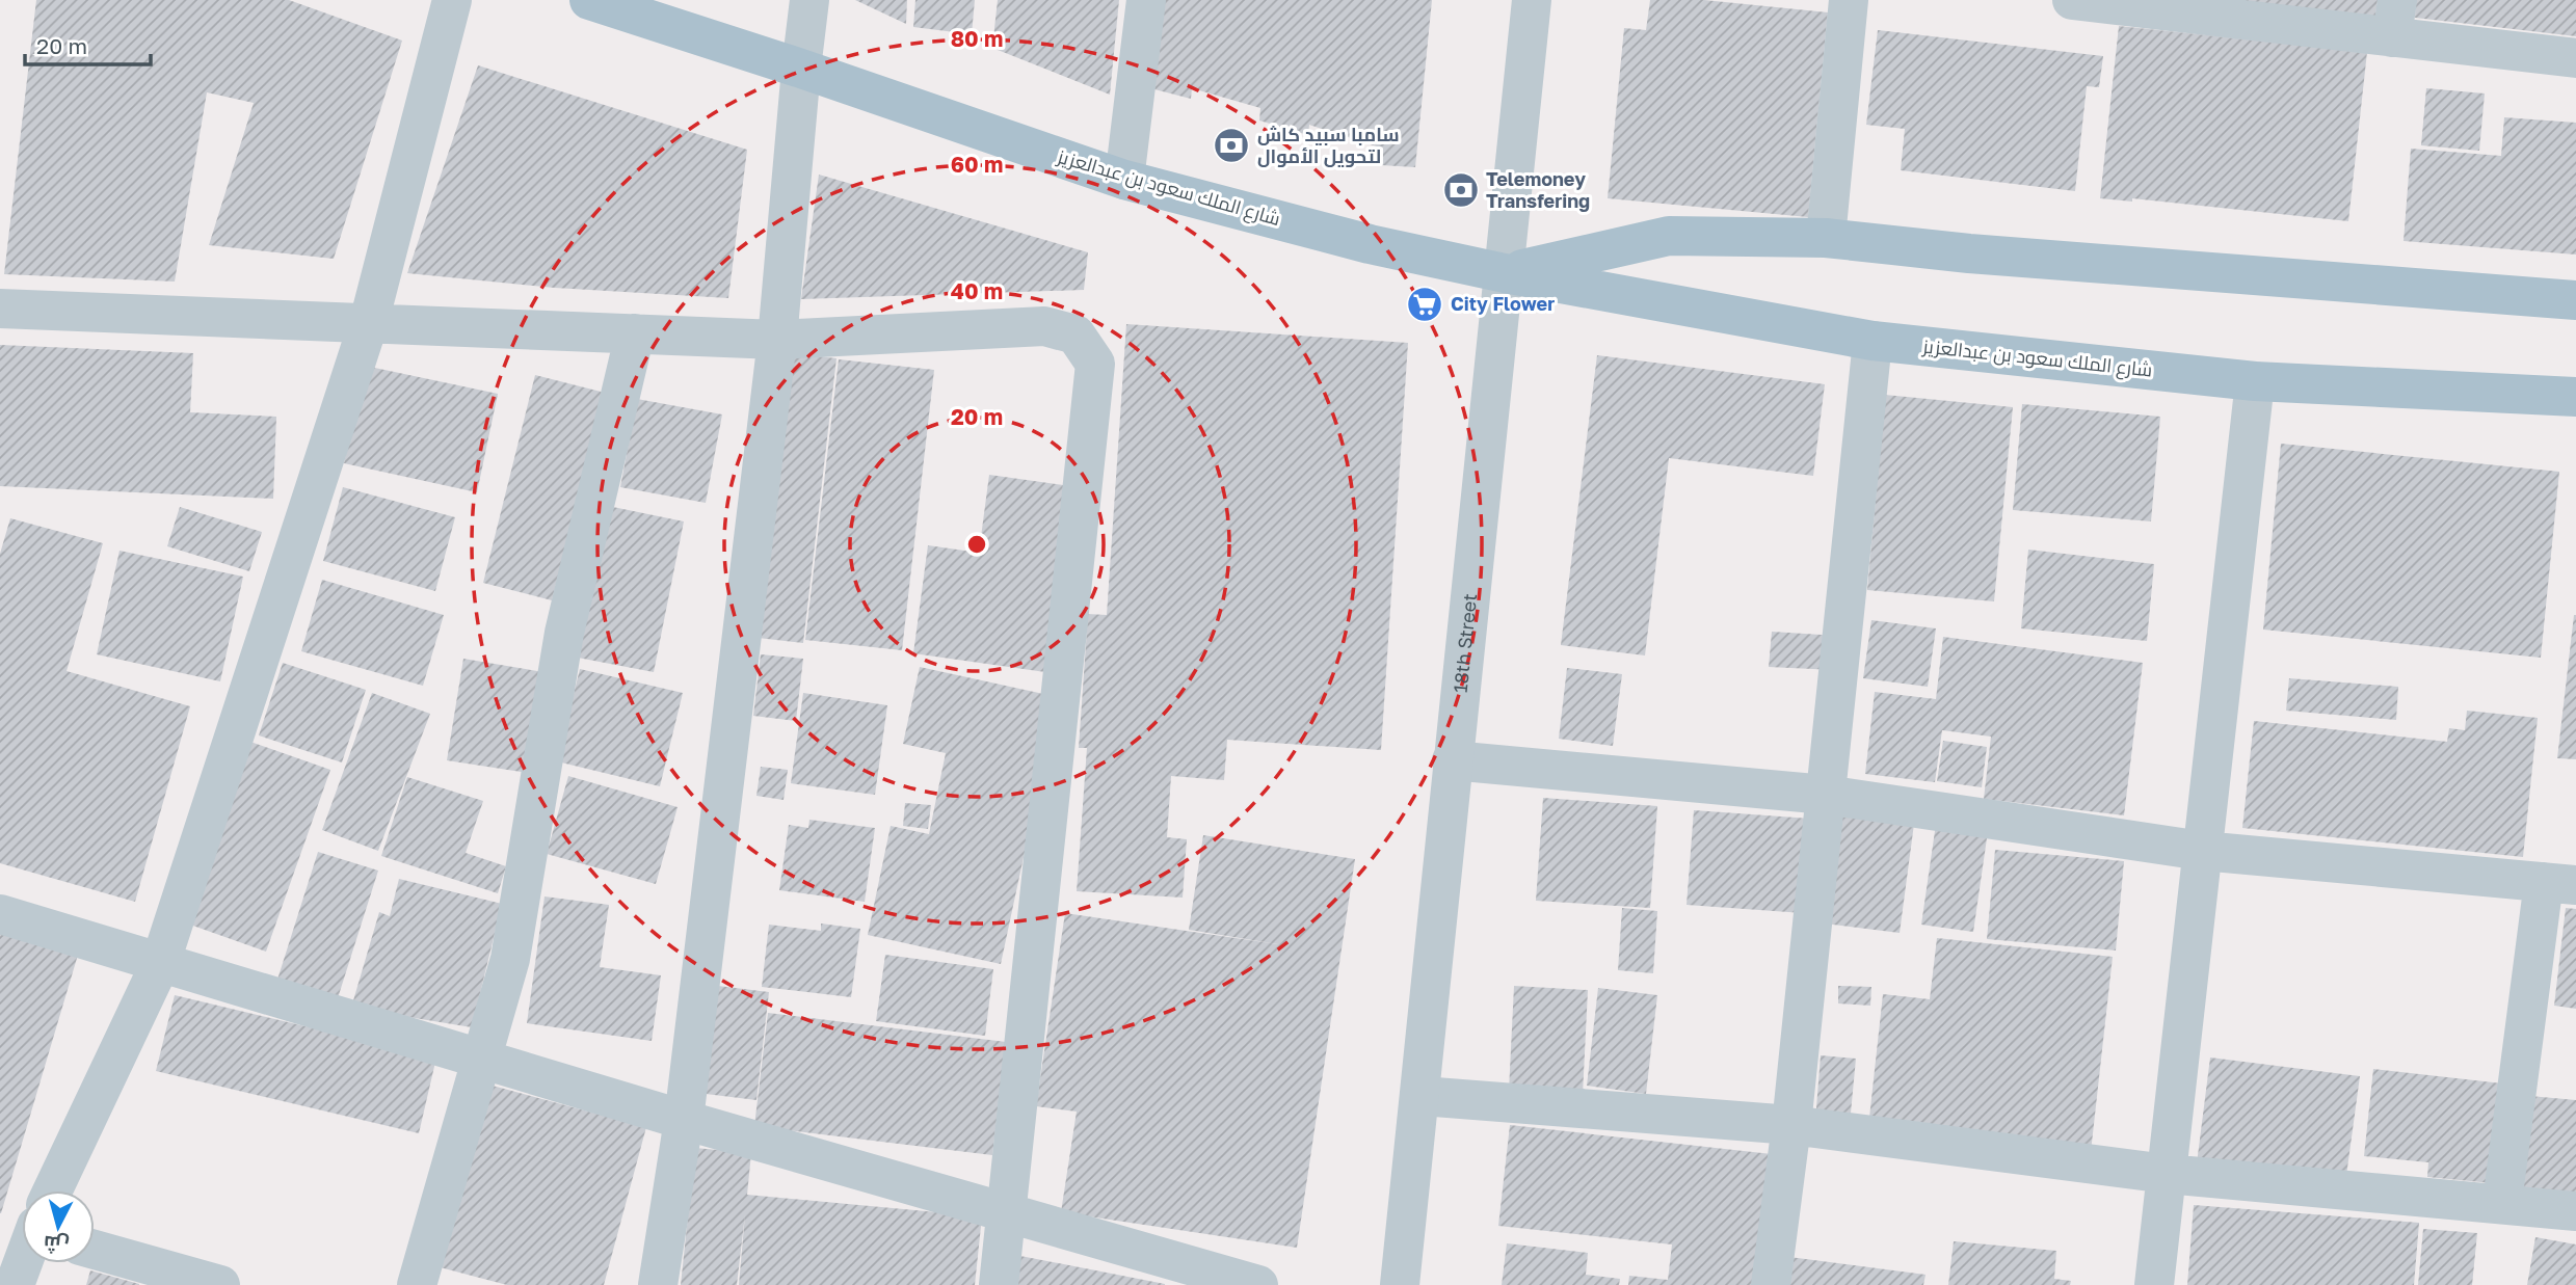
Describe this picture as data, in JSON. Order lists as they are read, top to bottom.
{
  "streets": {
    "main road": ["شارع الملك سعود بن عبدالعزيز"],
    "street": ["18th Street"]
  },
  "crossings": [
    ["شارع الملك سعود بن عبدالعزيز", "18th Street"]
  ],
  "places": {
    "bank": ["سامبا سبيد كاش لتحويل الأموال", "Telemoney Transfering"],
    "supermarket": ["City Flower"]
  },
  "scale_bar": "20 m",
  "north": "bottom",
  "rings": [
    "80 m",
    "60 m",
    "40 m",
    "20 m"
  ]
}
